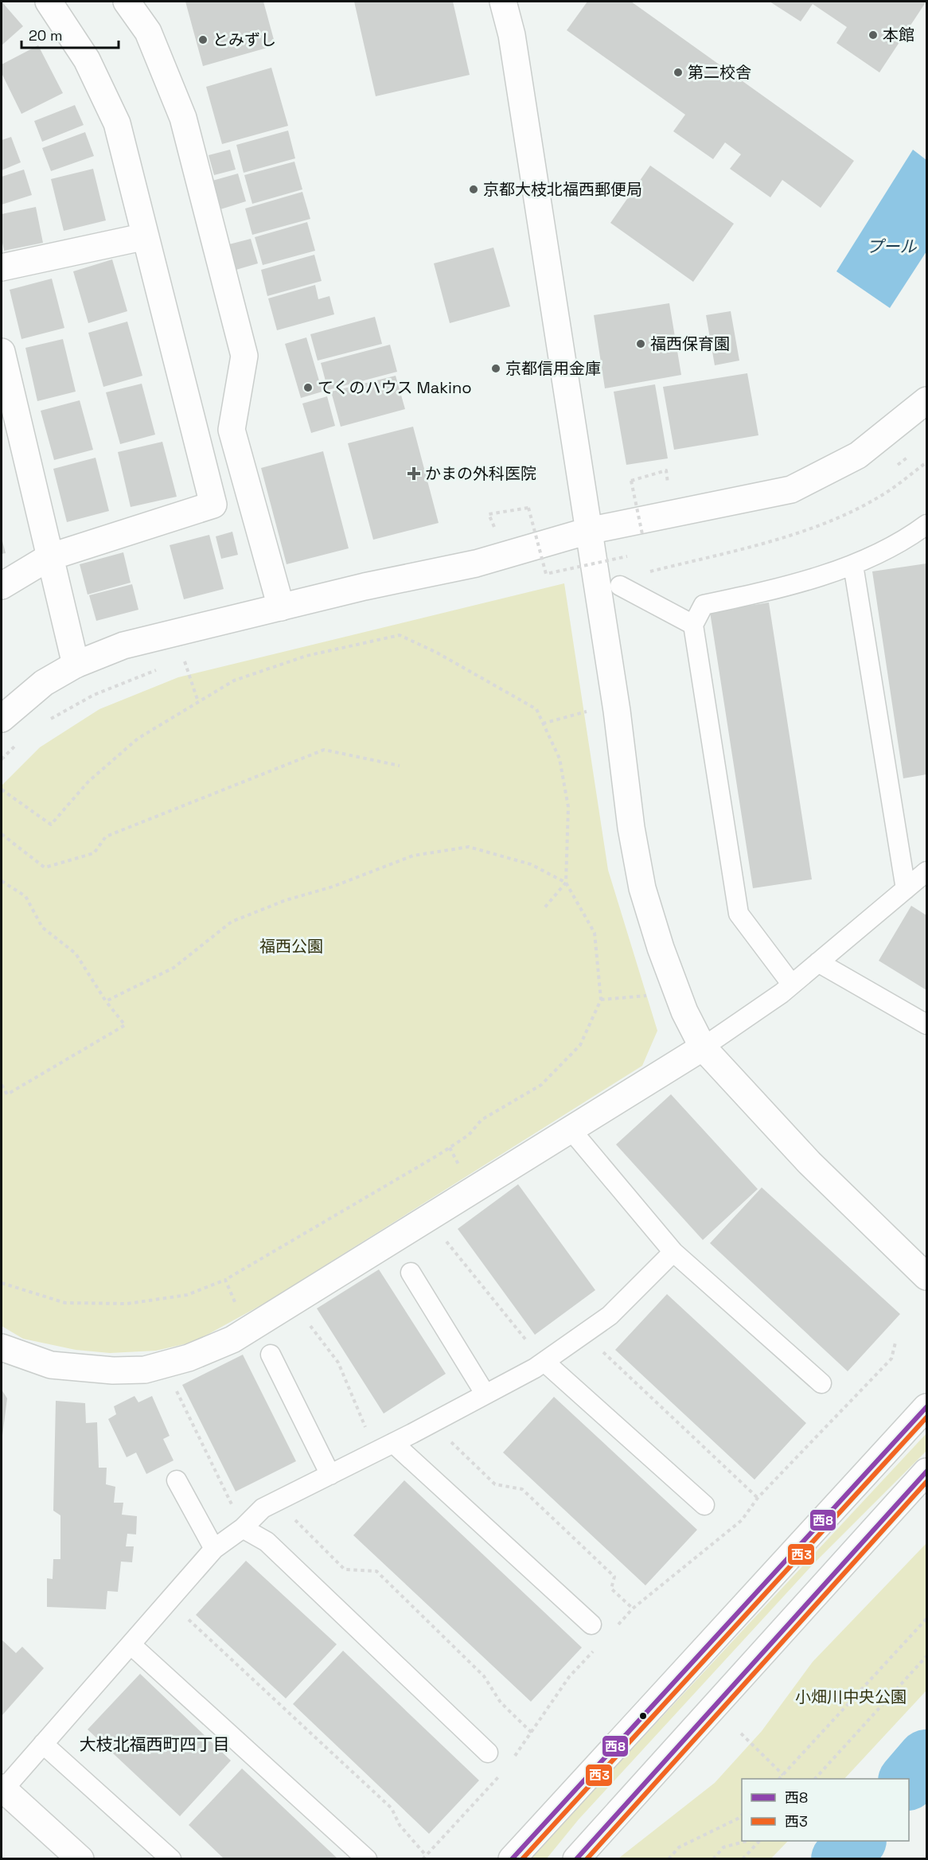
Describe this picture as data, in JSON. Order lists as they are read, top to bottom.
{
  "districts": ["大枝北福西町四丁目"],
  "water": ["プール"],
  "parks": ["福西公園", "小畑川中央公園"],
  "places": {
    "other": [
      "本館",
      "とみずし",
      "第二校舎",
      "京都大枝北福西郵便局",
      "福西保育園",
      "京都信用金庫",
      "てくのハウス Makino"
    ],
    "health": ["かまの外科医院"]
  },
  "lines": ["transit line 西8", "transit line 西3"],
  "legend": ["西8", "西3"],
  "scale_bar": "20 m"
}
